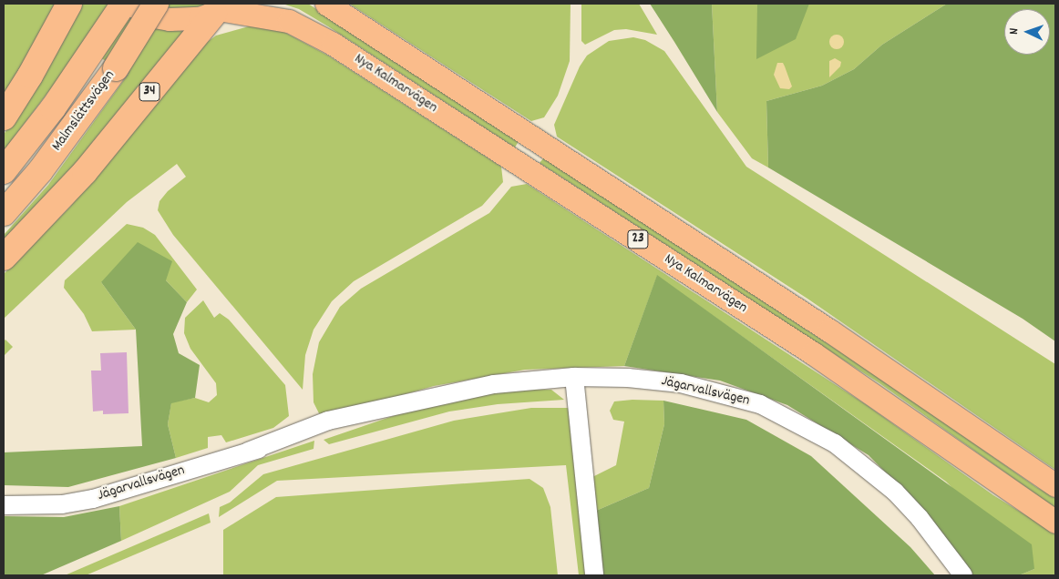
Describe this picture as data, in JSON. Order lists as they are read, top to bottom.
{
  "streets": {
    "highway": ["34", "Malmslättsvägen"],
    "main road": ["Nya Kalmarvägen", "23"],
    "street": ["Jägarvallsvägen"]
  },
  "crossings": [
    ["Nya Kalmarvägen", "34"]
  ],
  "north": "left"
}
